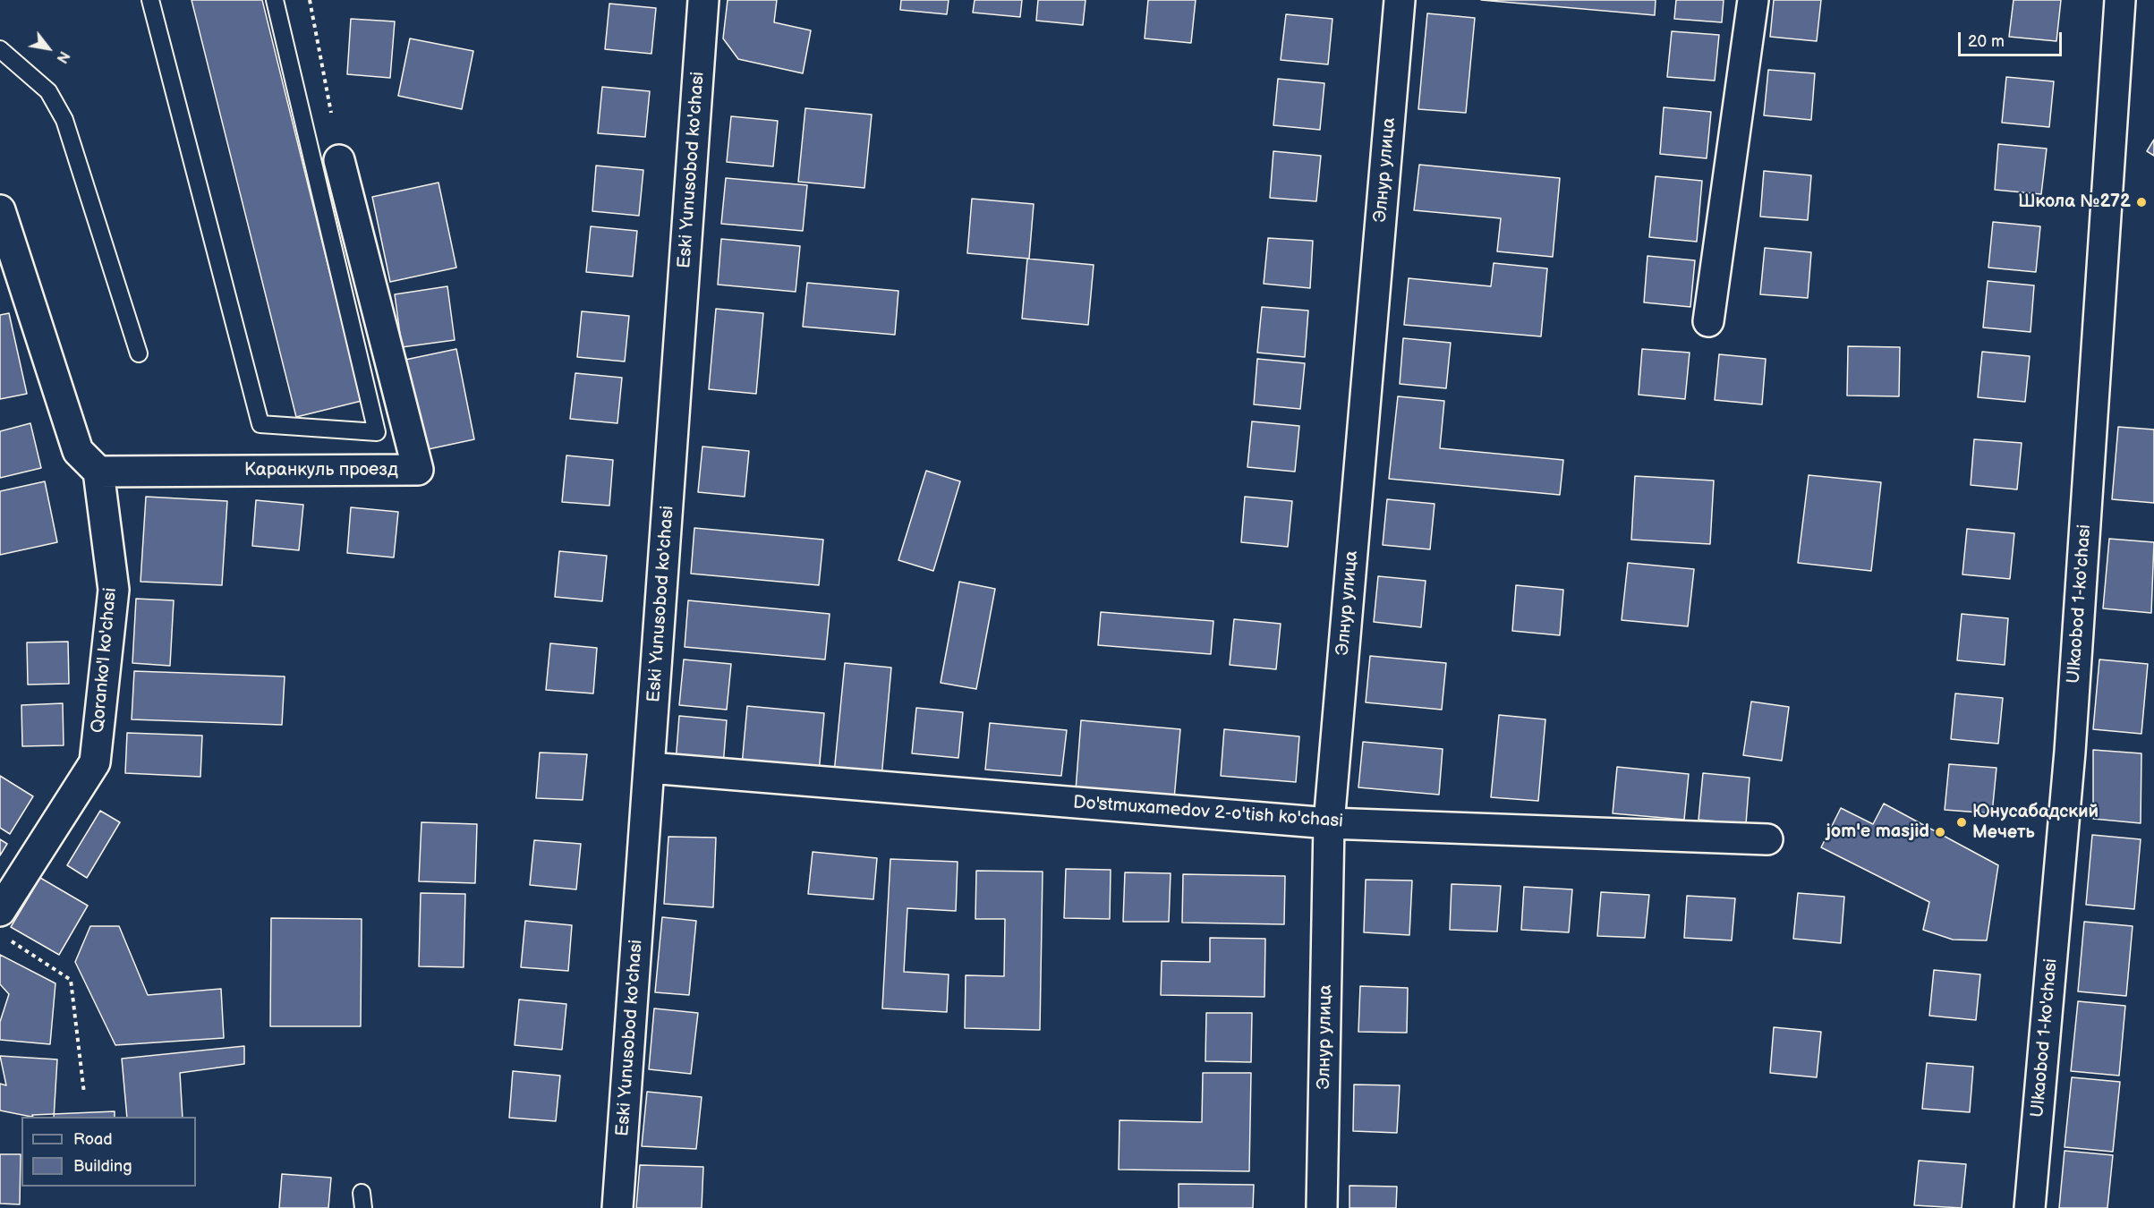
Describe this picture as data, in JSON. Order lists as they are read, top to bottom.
{
  "streets": {
    "street": [
      "Eski Yunusobod ko'chasi",
      "Элнур улица",
      "Каранкуль проезд",
      "Ulkaobod 1-ko'chasi",
      "Qoranko'l ko'chasi",
      "Do'stmuxamedov 2-o'tish ko'chasi"
    ]
  },
  "crossings": [
    ["Eski Yunusobod ko'chasi", "Do'stmuxamedov 2-o'tish ko'chasi"],
    ["Элнур улица", "Do'stmuxamedov 2-o'tish ko'chasi"],
    ["Каранкуль проезд", "Qoranko'l ko'chasi"]
  ],
  "places": ["Школа №272", "Юнусабадский Мечеть", "jom'e masjid"],
  "legend": ["Road", "Building"],
  "scale_bar": "20 m",
  "north": "bottom right"
}
